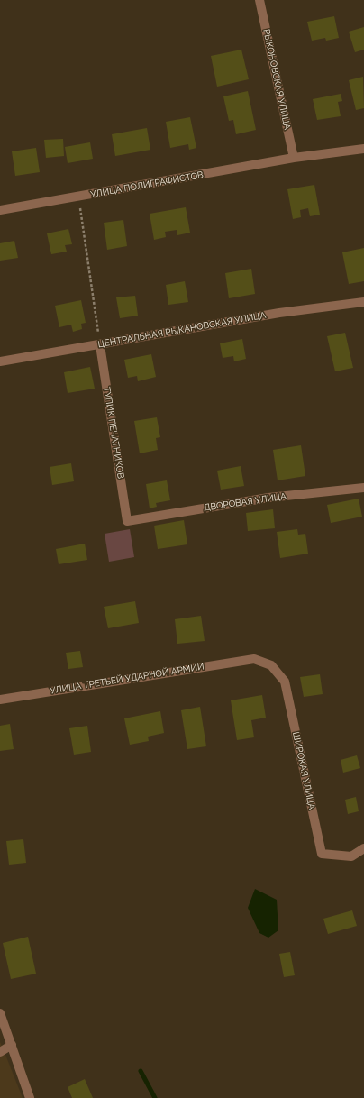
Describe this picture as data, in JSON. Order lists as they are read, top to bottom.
{
  "streets": {
    "street": [
      "РЫКОНОВСКАЯ УЛИЦА",
      "УЛИЦА ПОЛИГРАФИСТОВ",
      "ЦЕНТРАЛЬНАЯ РЫКАНОВСКАЯ УЛИЦА",
      "ТУПИК ПЕЧАТНИКОВ",
      "ДВОРОВАЯ УЛИЦА",
      "УЛИЦА ТРЕТЬЕЙ УДАРНОЙ АРМИИ",
      "ШИРОКАЯ УЛИЦА"
    ]
  },
  "crossings": [
    ["РЫКОНОВСКАЯ УЛИЦА", "УЛИЦА ПОЛИГРАФИСТОВ"],
    ["ЦЕНТРАЛЬНАЯ РЫКАНОВСКАЯ УЛИЦА", "ТУПИК ПЕЧАТНИКОВ"],
    ["ТУПИК ПЕЧАТНИКОВ", "ДВОРОВАЯ УЛИЦА"],
    ["УЛИЦА ТРЕТЬЕЙ УДАРНОЙ АРМИИ", "ШИРОКАЯ УЛИЦА"]
  ]
}
